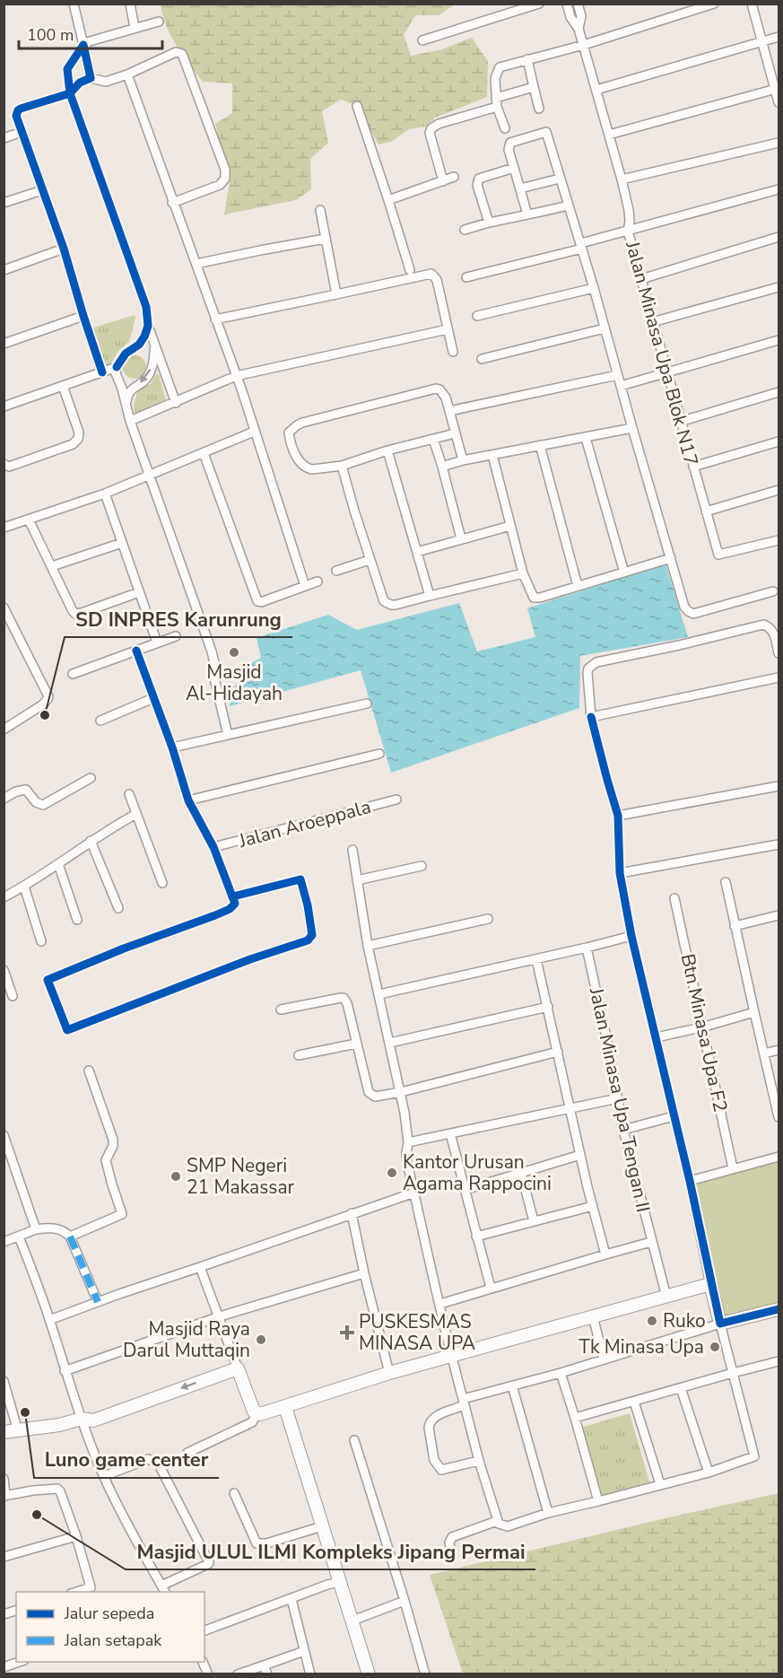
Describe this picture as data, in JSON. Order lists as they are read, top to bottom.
{
  "streets": {
    "street": [
      "Jalan Minasa Upa Blok N17",
      "Jalan Aroeppala",
      "Btn Minasa Upa F2",
      "Jalan Minasa Upa Tengan II"
    ]
  },
  "places": {
    "other": [
      "Masjid Al-Hidayah",
      "SD INPRES Karunrung",
      "Kantor Urusan Agama Rappocini",
      "SMP Negeri 21 Makassar",
      "Ruko",
      "Masjid Raya Darul Muttaqin",
      "Tk Minasa Upa",
      "Luno game center",
      "Masjid ULUL ILMI Kompleks Jipang Permai"
    ],
    "health": ["PUSKESMAS MINASA UPA"]
  },
  "legend": ["Jalur sepeda", "Jalan setapak"],
  "scale_bar": "100 m"
}
